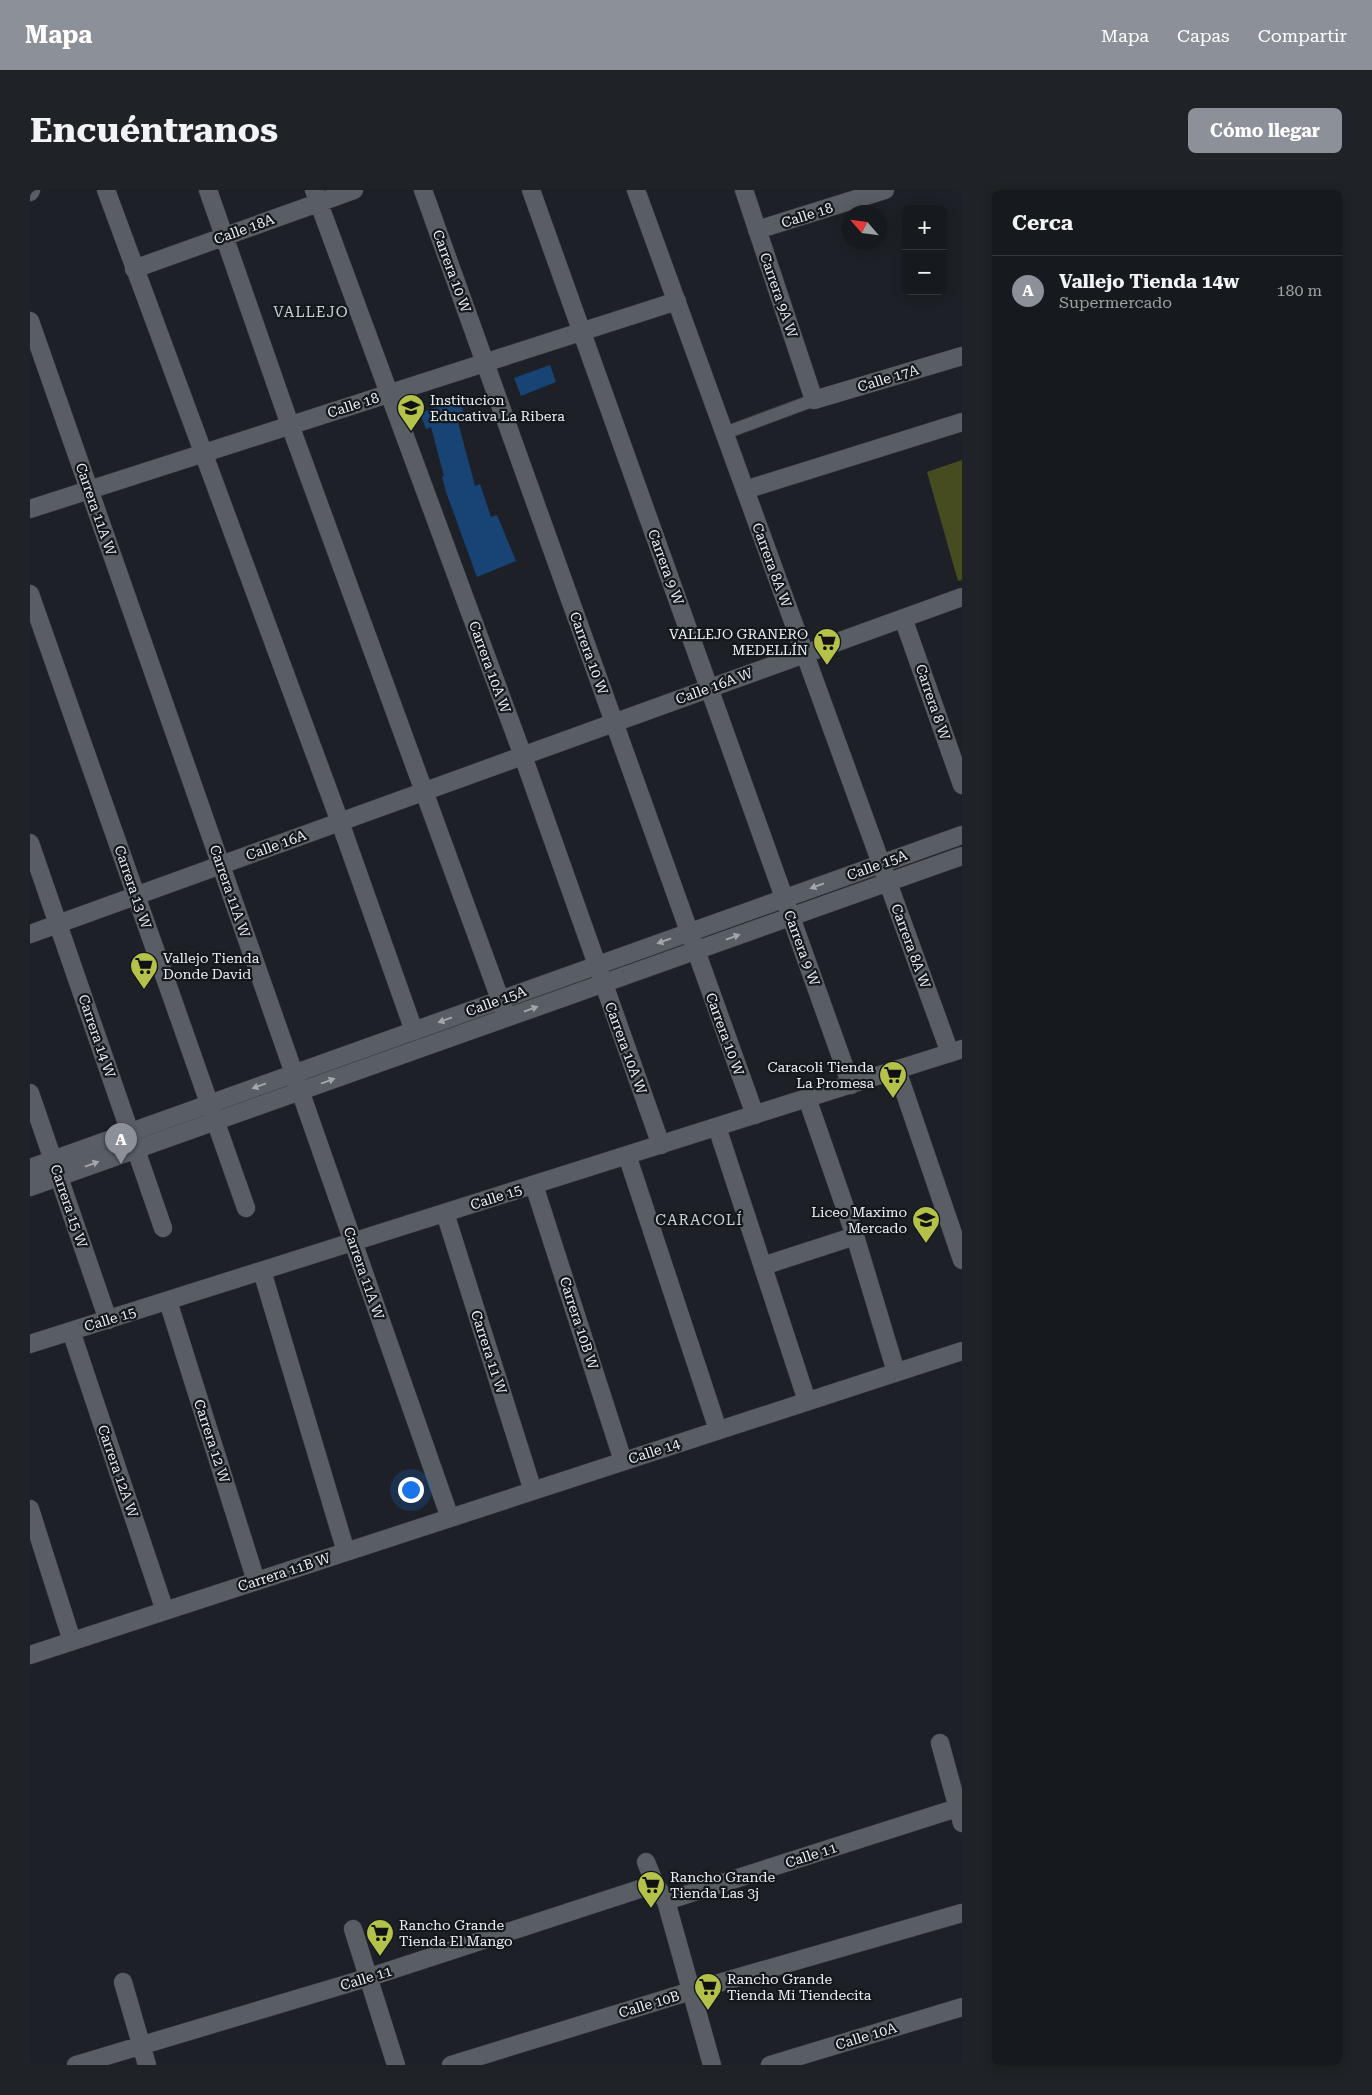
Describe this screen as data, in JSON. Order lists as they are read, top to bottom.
{
  "streets": {
    "street": [
      "Calle 18",
      "Calle 18A",
      "Carrera 10 W",
      "Carrera 9A W",
      "Calle 17A",
      "Carrera 11A W",
      "Carrera 8A W",
      "Carrera 9 W",
      "Carrera 10A W",
      "Calle 16A W",
      "Carrera 8 W",
      "Calle 16A",
      "Calle 15A",
      "Carrera 13 W",
      "Carrera 14 W",
      "Calle 15",
      "Carrera 15 W",
      "Carrera 10B W",
      "Carrera 11 W",
      "Carrera 12 W",
      "Calle 14",
      "Carrera 12A W",
      "Carrera 11B W",
      "Calle 11",
      "Calle 10B",
      "Calle 10A"
    ]
  },
  "crossings": [
    ["Calle 18", "Carrera 10 W"],
    ["Calle 18", "Carrera 9A W"],
    ["Calle 18", "Carrera 11A W"],
    ["Calle 18", "Carrera 8A W"],
    ["Calle 18", "Carrera 9 W"],
    ["Calle 18", "Carrera 10A W"],
    ["Calle 18A", "Carrera 10A W"],
    ["Carrera 10 W", "Calle 16A W"],
    ["Carrera 10 W", "Calle 15A"],
    ["Carrera 10 W", "Calle 15"],
    ["Carrera 9A W", "Calle 17A"],
    ["Carrera 11A W", "Calle 16A"],
    ["Carrera 11A W", "Calle 15A"],
    ["Carrera 11A W", "Calle 15"],
    ["Carrera 11A W", "Calle 14"],
    ["Carrera 8A W", "Calle 16A W"],
    ["Carrera 8A W", "Calle 15A"],
    ["Carrera 8A W", "Calle 15"],
    ["Carrera 9 W", "Calle 16A W"],
    ["Carrera 9 W", "Calle 15A"],
    ["Carrera 9 W", "Calle 15"],
    ["Carrera 10A W", "Calle 16A W"],
    ["Carrera 10A W", "Calle 16A"],
    ["Carrera 10A W", "Calle 15A"],
    ["Carrera 10A W", "Calle 15"],
    ["Calle 16A W", "Carrera 8 W"],
    ["Calle 16A W", "Calle 16A"],
    ["Calle 16A", "Carrera 13 W"],
    ["Calle 16A", "Carrera 14 W"],
    ["Calle 15A", "Carrera 13 W"],
    ["Calle 15A", "Carrera 14 W"],
    ["Calle 15A", "Carrera 15 W"],
    ["Calle 15", "Carrera 15 W"],
    ["Calle 15", "Carrera 10B W"],
    ["Calle 15", "Carrera 11 W"],
    ["Calle 15", "Carrera 12 W"],
    ["Calle 15", "Carrera 12A W"],
    ["Calle 15", "Carrera 11B W"],
    ["Carrera 10B W", "Calle 14"],
    ["Carrera 11 W", "Calle 14"],
    ["Carrera 12 W", "Carrera 11B W"],
    ["Calle 14", "Carrera 11B W"],
    ["Carrera 12A W", "Carrera 11B W"]
  ],
  "districts": ["VALLEJO", "CARACOLÍ"],
  "places": {
    "school or university": ["Institucion Educativa La Ribera", "Liceo Maximo Mercado"],
    "supermarket": [
      "VALLEJO GRANERO MEDELLÍN",
      "Vallejo Tienda Donde David",
      "Caracoli Tienda La Promesa",
      "Rancho Grande Tienda Las 3j",
      "Rancho Grande Tienda El Mango",
      "Rancho Grande Tienda Mi Tiendecita"
    ]
  },
  "north": "top left",
  "page": {
    "header": "Mapa",
    "nav": ["Mapa", "Capas", "Compartir"],
    "buttons": "Cómo llegar",
    "title": "Encuéntranos",
    "heading": "Cerca",
    "map_buttons": ["+", "−"],
    "list": [
      {
        "mark": "A",
        "name": "Vallejo Tienda 14w",
        "note": "Supermercado",
        "value": "180 m"
      }
    ],
    "pins": "A"
  }
}
